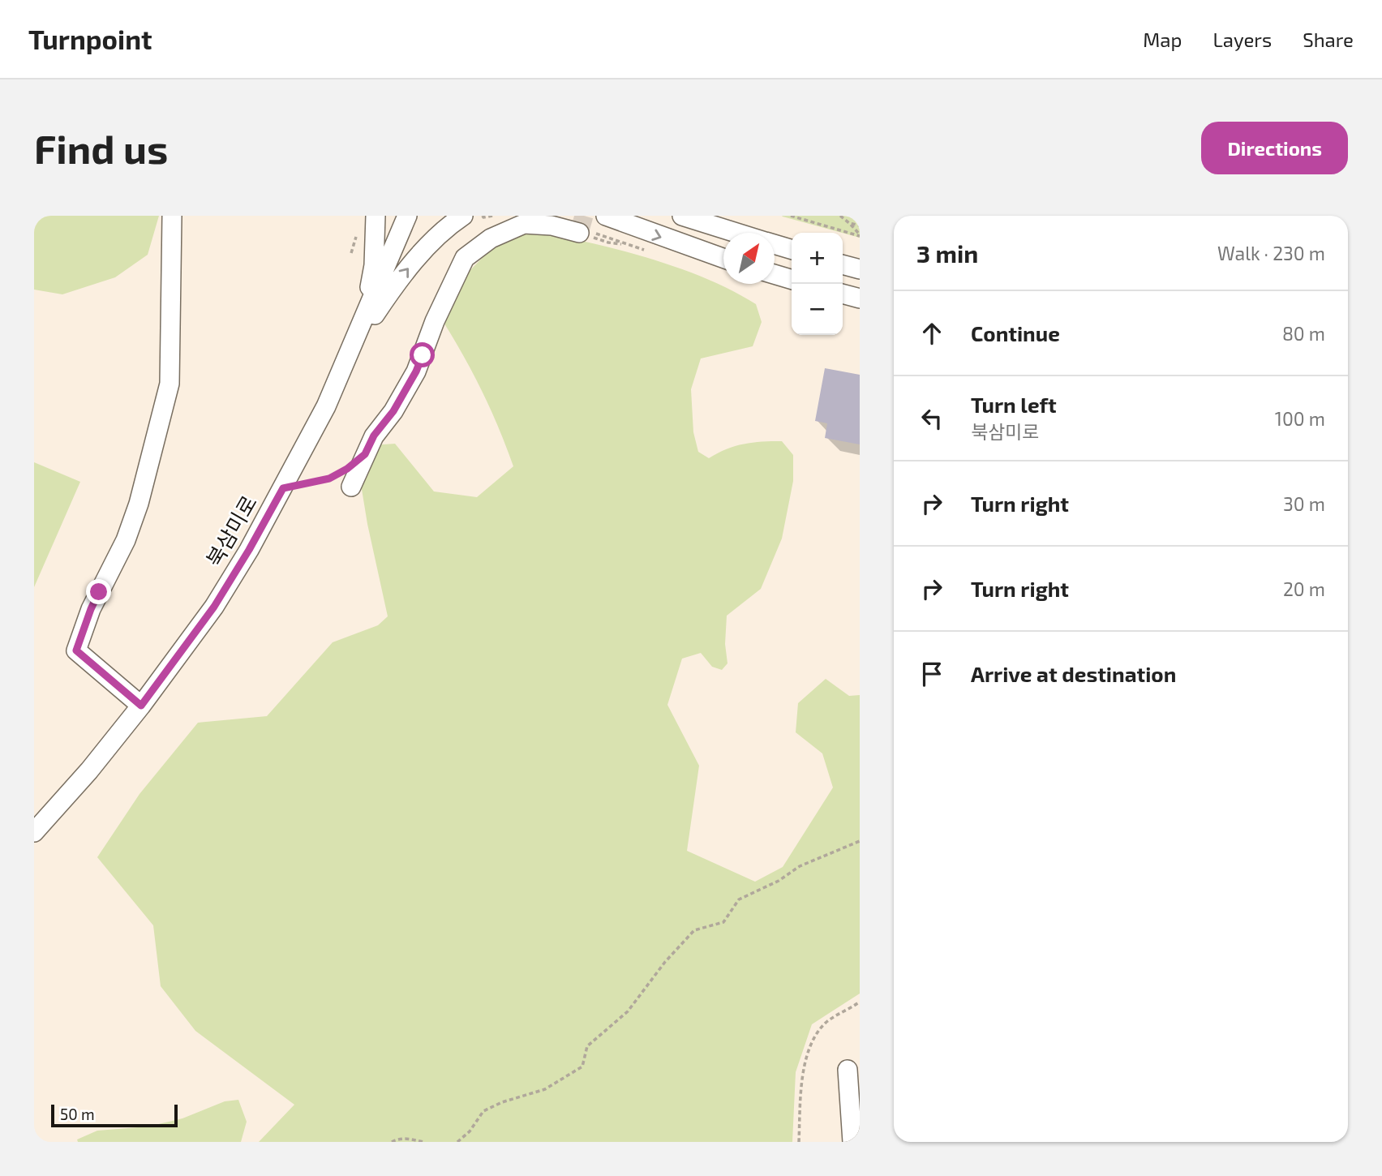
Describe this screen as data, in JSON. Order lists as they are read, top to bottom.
{
  "streets": {
    "street": ["북삼미로"]
  },
  "scale_bar": "50 m",
  "north": "top right",
  "page": {
    "header": "Turnpoint",
    "nav": ["Map", "Layers", "Share"],
    "buttons": "Directions",
    "title": "Find us",
    "heading": ["3 min", "Walk · 230 m"],
    "map_buttons": ["+", "−"],
    "list": [
      ["Continue", "80 m"],
      ["Turn left", "북삼미로", "100 m"],
      ["Turn right", "30 m"],
      ["Turn right", "20 m"],
      "Arrive at destination"
    ],
    "scale": "50 m"
  }
}
